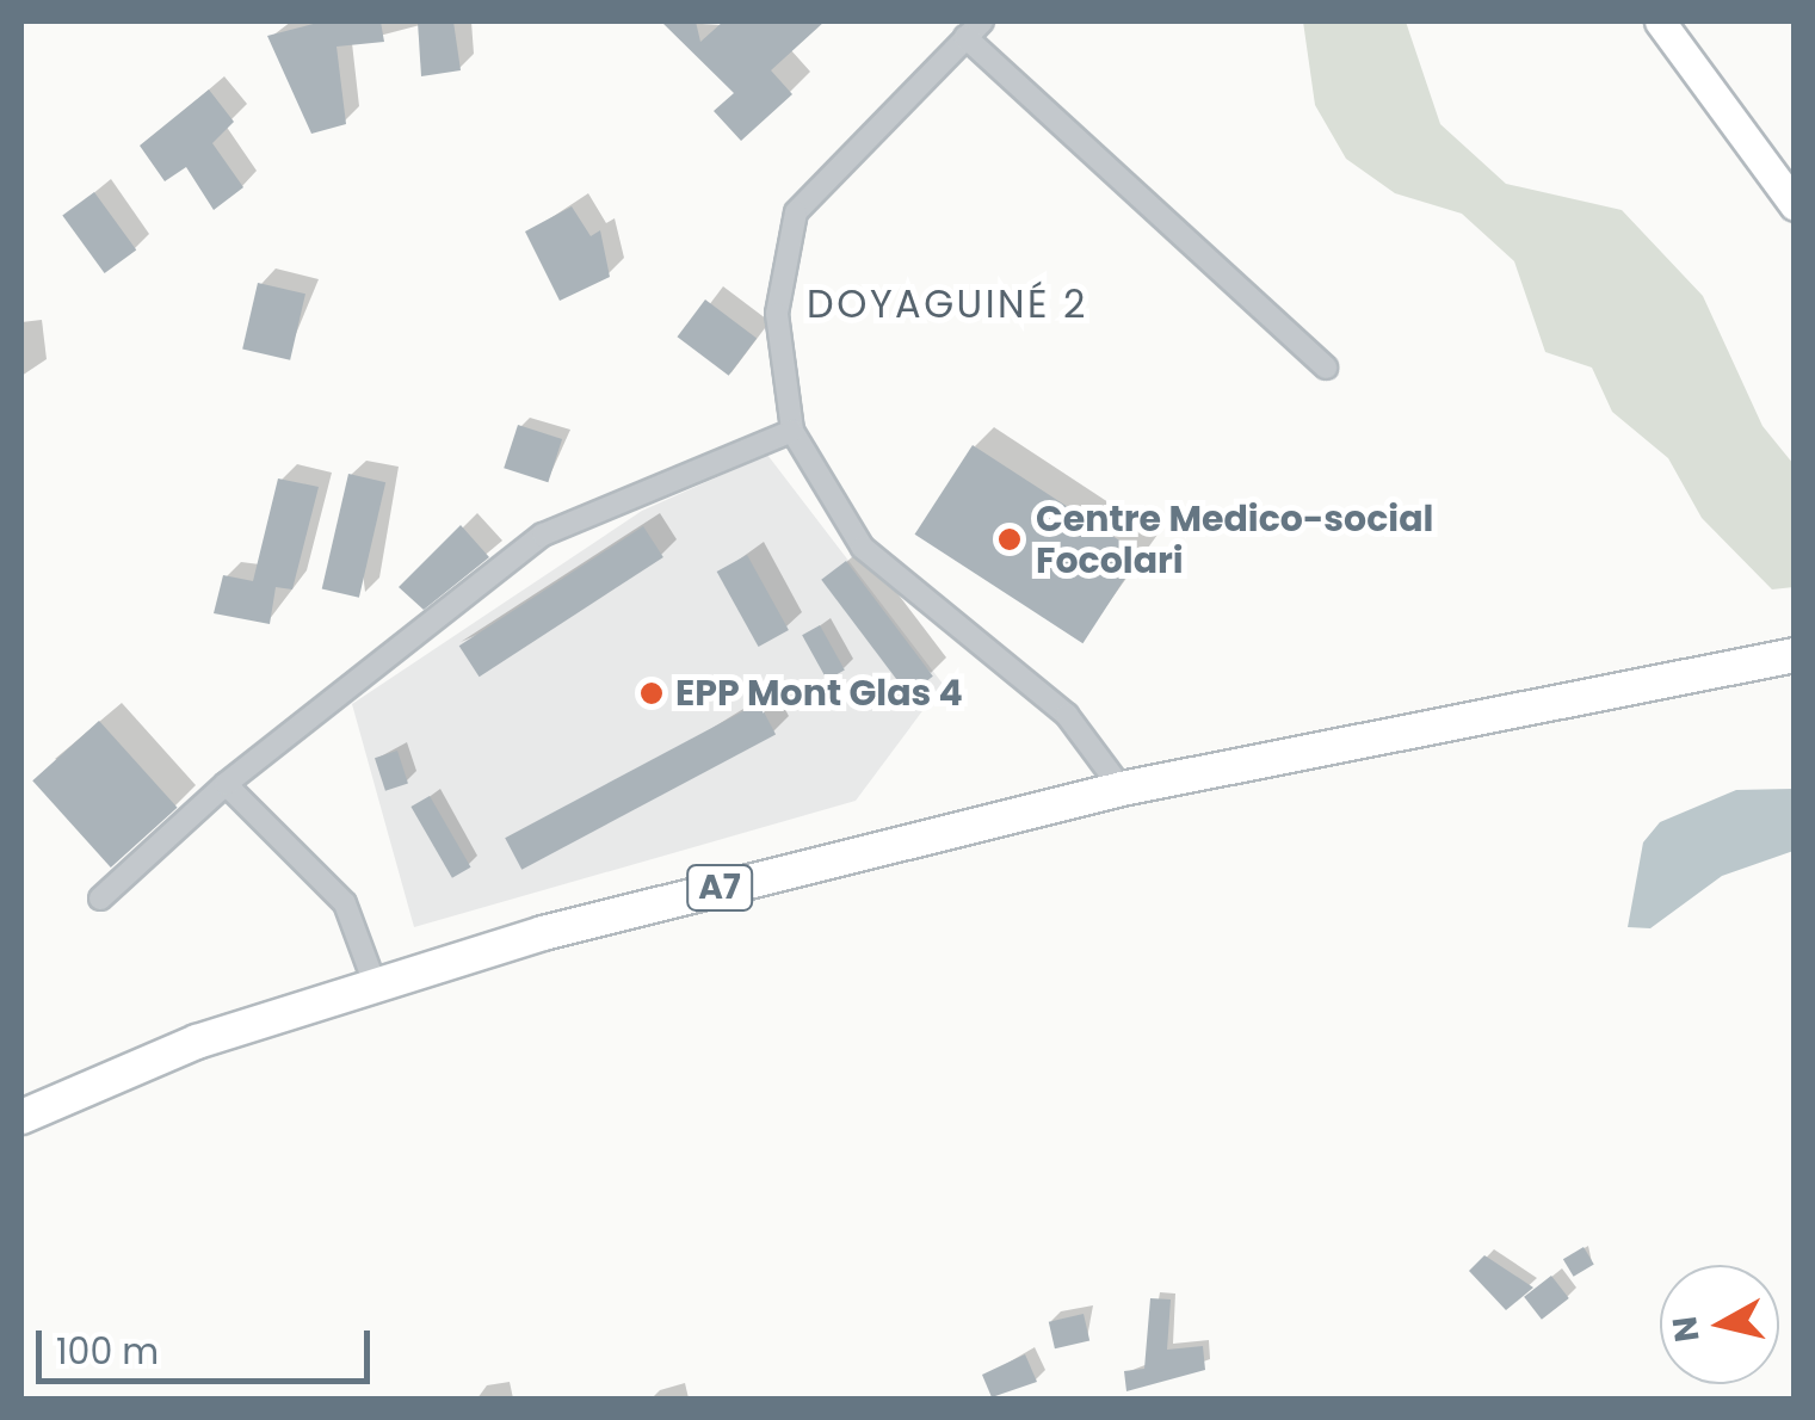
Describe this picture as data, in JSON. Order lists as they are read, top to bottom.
{
  "streets": {
    "main road": ["A7"]
  },
  "districts": ["DOYAGUINÉ 2"],
  "places": ["Centre Medico-social Focolari", "EPP Mont Glas 4"],
  "scale_bar": "100 m",
  "north": "left"
}
